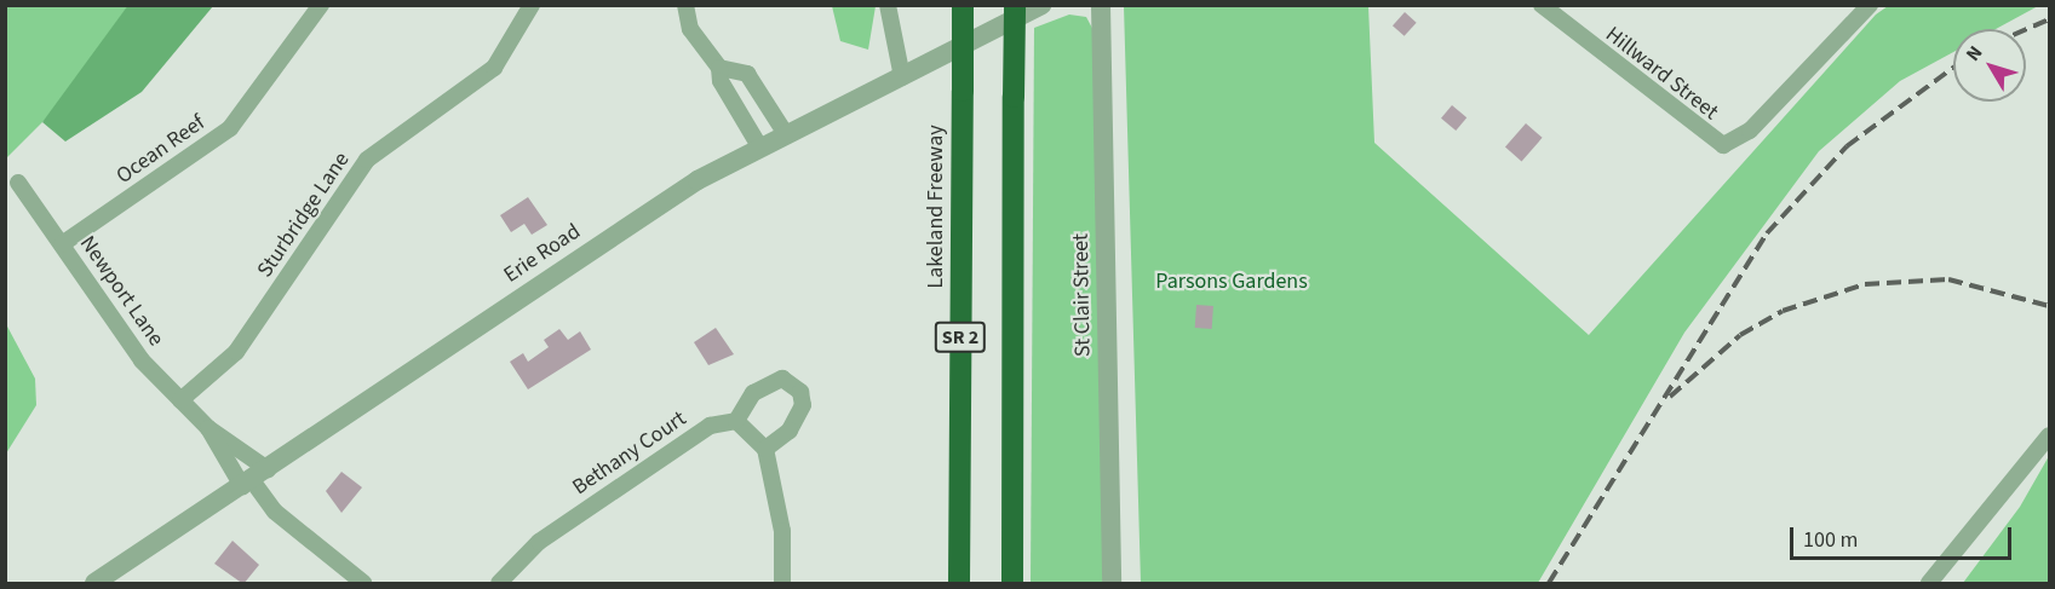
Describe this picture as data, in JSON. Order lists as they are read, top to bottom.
{
  "streets": {
    "highway": ["Lakeland Freeway", "SR 2"],
    "street": [
      "Hillward Street",
      "Ocean Reef",
      "Sturbridge Lane",
      "Erie Road",
      "Newport Lane",
      "St Clair Street",
      "Bethany Court"
    ]
  },
  "crossings": [
    ["Ocean Reef", "Newport Lane"],
    ["Sturbridge Lane", "Newport Lane"],
    ["Erie Road", "Newport Lane"]
  ],
  "parks": ["Parsons Gardens"],
  "scale_bar": "100 m",
  "north": "top left"
}
